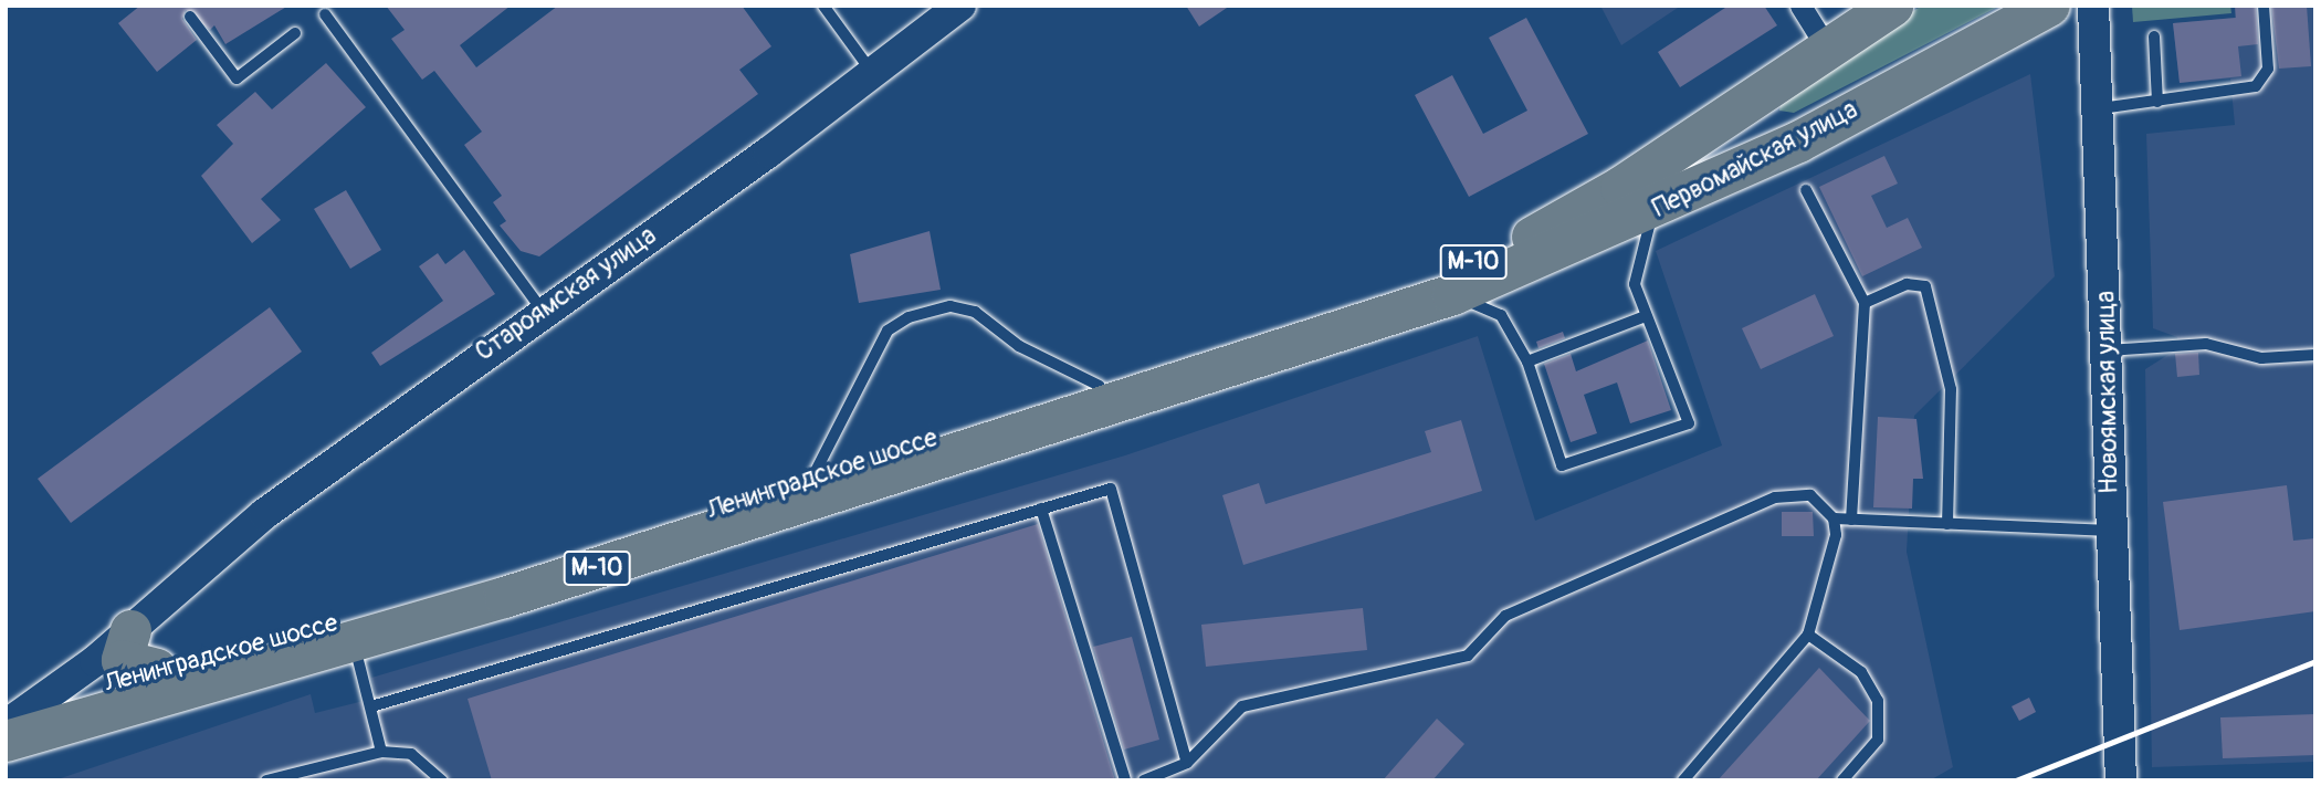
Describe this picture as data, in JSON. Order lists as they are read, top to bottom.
{
  "streets": {
    "highway": ["Первомайская улица", "М-10", "Ленинградское шоссе"],
    "street": ["Староямская улица", "Новоямская улица"]
  },
  "crossings": [
    ["Первомайская улица", "Ленинградское шоссе"],
    ["Староямская улица", "Ленинградское шоссе"]
  ]
}
